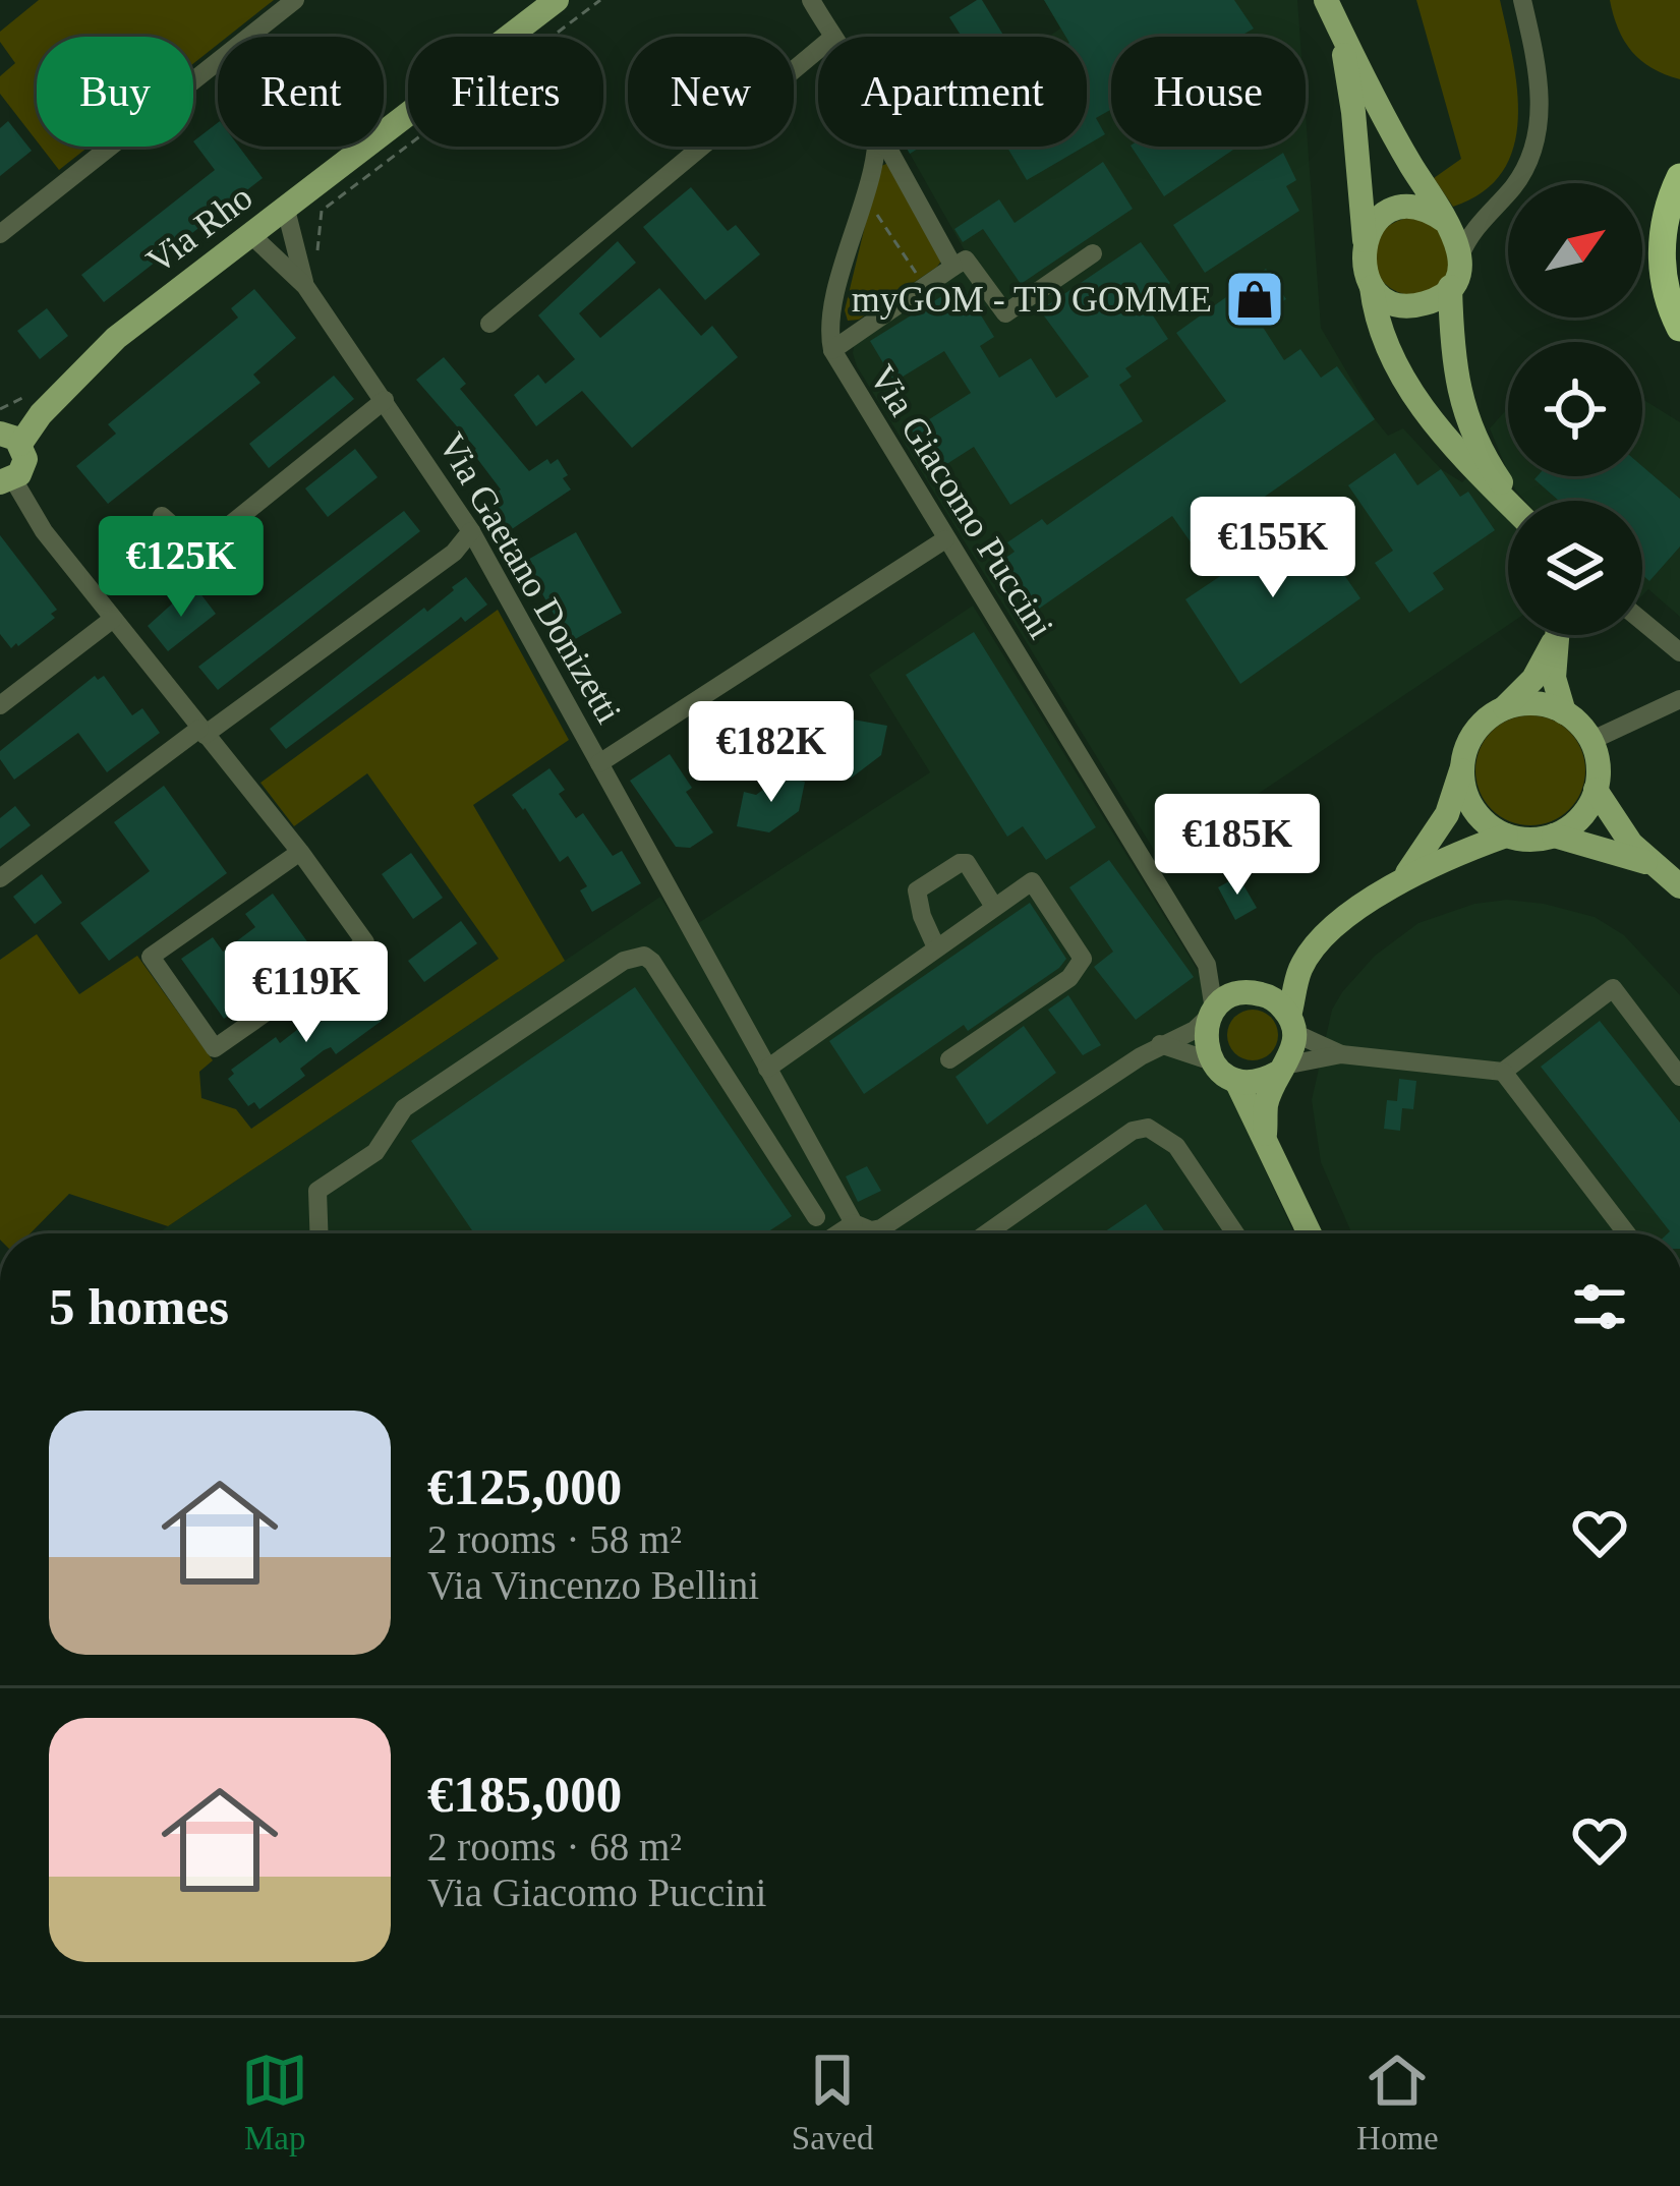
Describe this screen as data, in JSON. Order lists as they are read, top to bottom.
{
  "streets": {
    "main road": ["Via Rho"],
    "street": ["Via Giacomo Puccini", "Via Gaetano Donizetti"]
  },
  "crossings": [
    ["Via Rho", "Via Gaetano Donizetti"]
  ],
  "places": {
    "shop": ["myGOM - TD GOMME"]
  },
  "north": "top right",
  "page": {
    "chip": [
      "Buy",
      "Rent",
      "Filters",
      "New",
      "Apartment",
      "House"
    ],
    "price": [
      "€155K",
      "€125K",
      "€182K",
      "€185K",
      "€119K"
    ],
    "heading": "5 homes",
    "list": [
      {
        "name": "€125,000",
        "note": "2 rooms · 58 m² · Via Vincenzo Bellini"
      },
      {
        "name": "€185,000",
        "note": "2 rooms · 68 m² · Via Giacomo Puccini"
      }
    ],
    "tabs": ["Map", "Saved", "Home"]
  }
}
